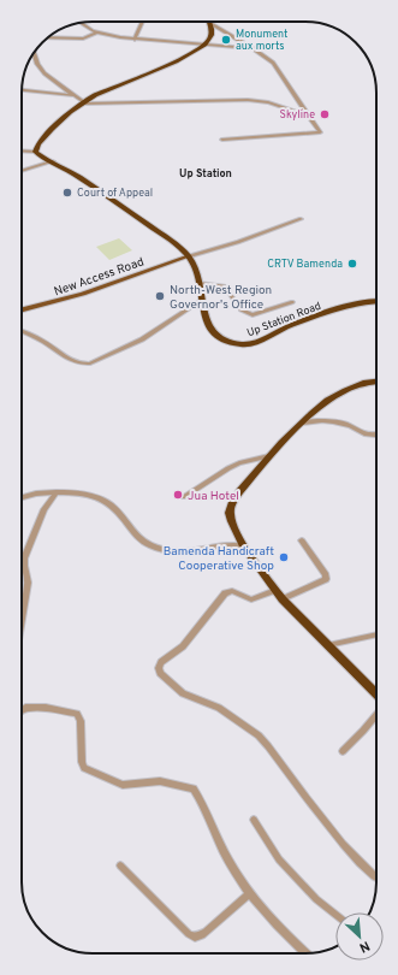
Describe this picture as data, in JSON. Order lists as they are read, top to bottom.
{
  "streets": {
    "highway": ["Up Station Road"],
    "main road": ["New Access Road"]
  },
  "crossings": [
    ["New Access Road", "Up Station Road"]
  ],
  "districts": ["Up Station"],
  "places": [
    "Monument aux morts",
    "Skyline",
    "Court of Appeal",
    "CRTV Bamenda",
    "North-West Region Governor's Office",
    "Jua Hotel",
    "Bamenda Handicraft Cooperative Shop"
  ],
  "north": "bottom right"
}
